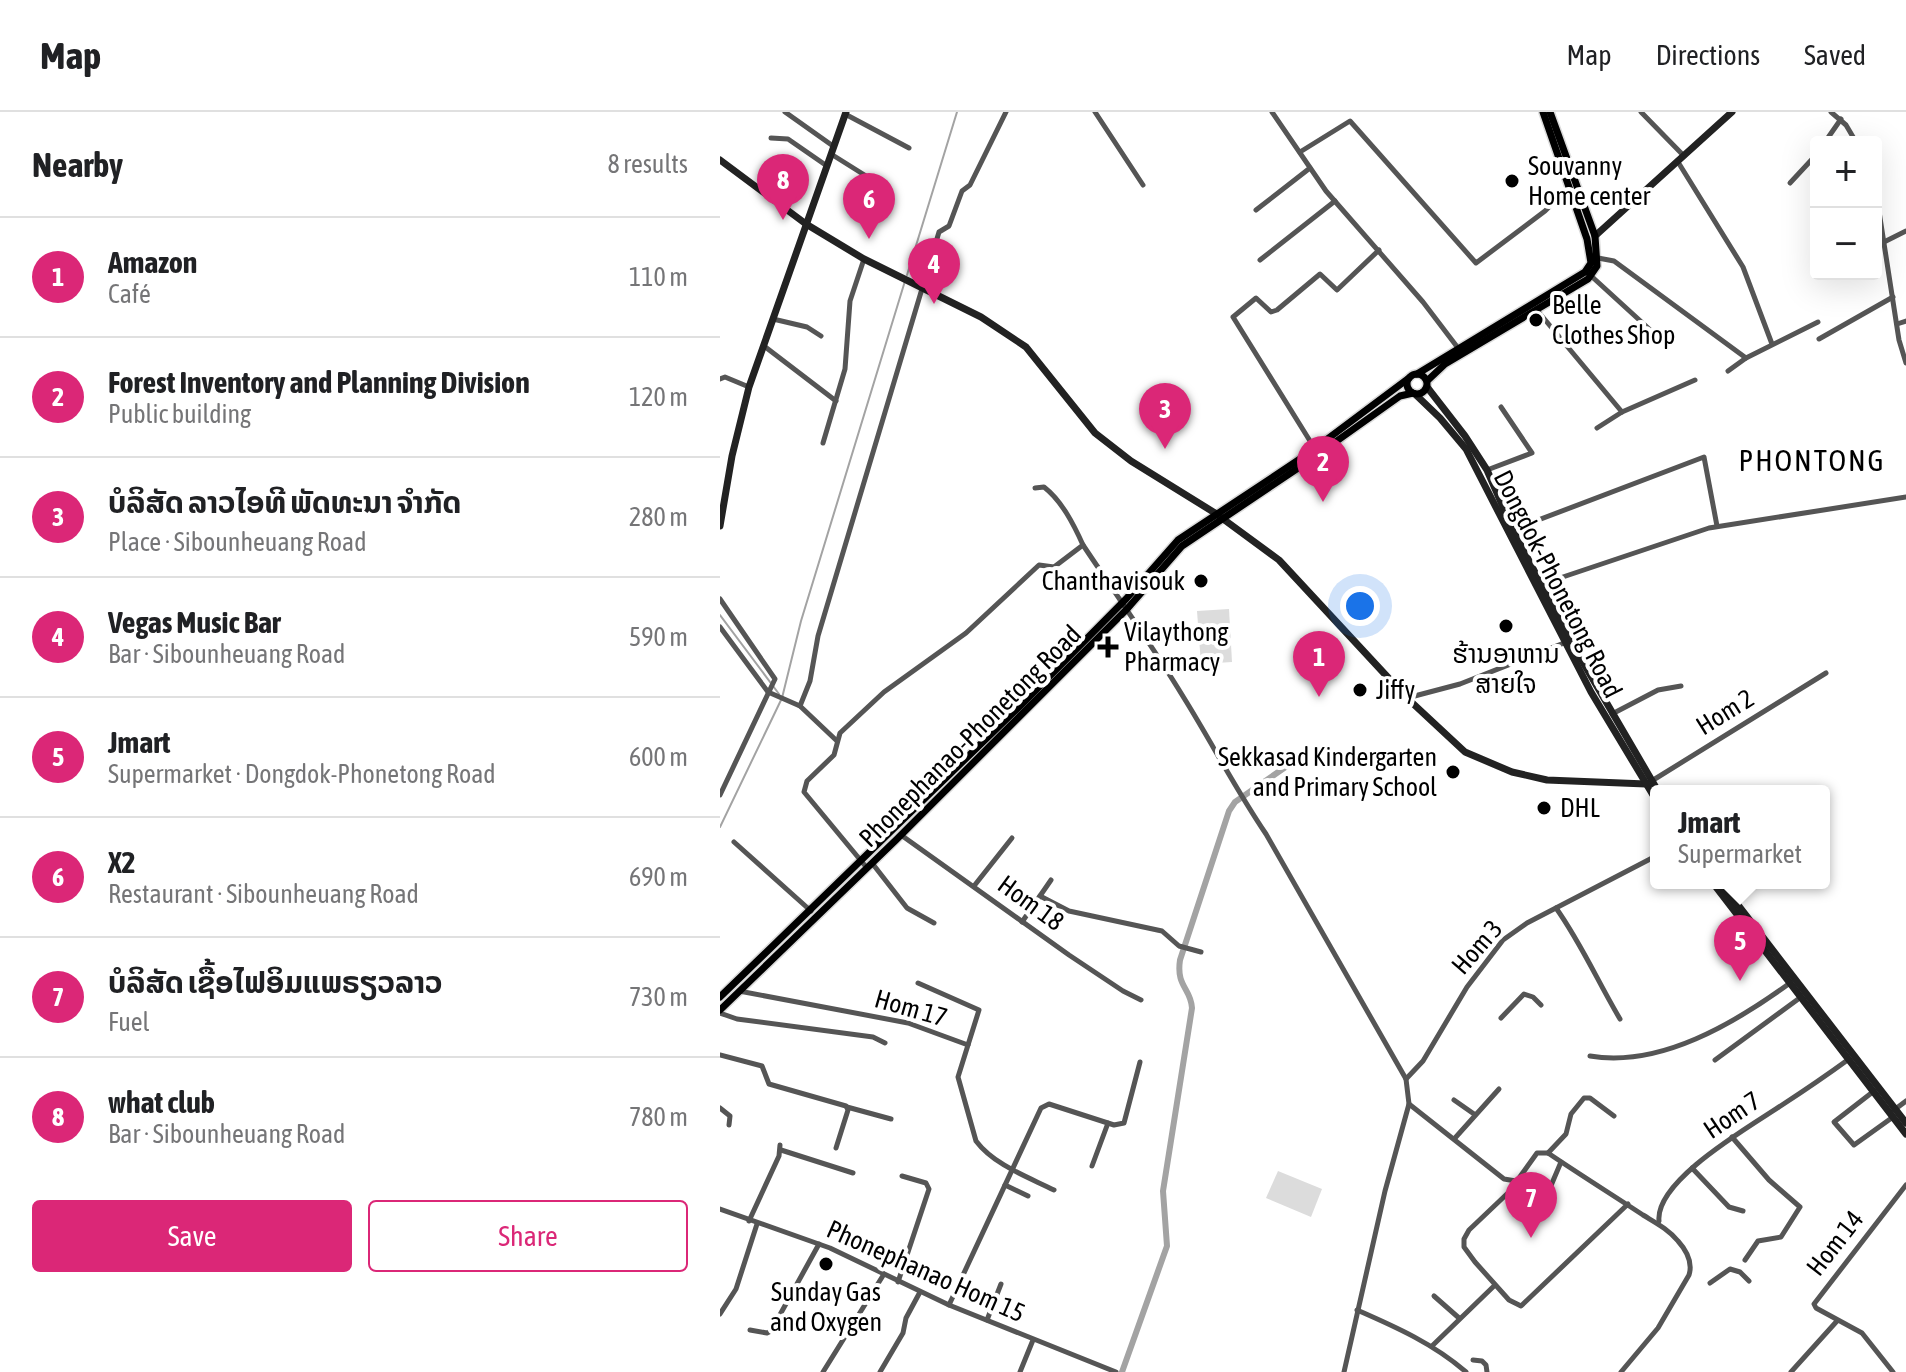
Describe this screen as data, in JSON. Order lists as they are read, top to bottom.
{
  "streets": {
    "main road": ["Phonephanao-Phonetong Road"],
    "street": [
      "Dongdok-Phonetong Road",
      "Hom 2",
      "Hom 18",
      "Hom 3",
      "Hom 17",
      "Hom 7",
      "Hom 14",
      "Phonephanao Hom 15"
    ]
  },
  "crossings": [
    ["Dongdok-Phonetong Road", "Hom 2"],
    ["Dongdok-Phonetong Road", "Phonephanao-Phonetong Road"],
    ["Phonephanao-Phonetong Road", "Hom 18"],
    ["Phonephanao-Phonetong Road", "Hom 17"]
  ],
  "districts": ["PHONTONG"],
  "places": {
    "other": [
      "Souvanny Home center",
      "Belle Clothes Shop",
      "Chanthavisouk",
      "ຮ້ານອາຫານ ສາຍໃຈ",
      "Jiffy",
      "Sekkasad Kindergarten and Primary School",
      "DHL",
      "Sunday Gas and Oxygen"
    ],
    "health": ["Vilaythong Pharmacy"]
  },
  "page": {
    "header": "Map",
    "nav": ["Map", "Directions", "Saved"],
    "heading": ["Nearby", "8 results"],
    "map_buttons": ["+", "−"],
    "pins": [
      "8",
      "6",
      "4",
      "3",
      "2",
      "1",
      "5",
      "7"
    ],
    "list": [
      {
        "mark": "1",
        "name": "Amazon",
        "note": "Café",
        "value": "110 m"
      },
      {
        "mark": "2",
        "name": "Forest Inventory and Planning Division",
        "note": "Public building",
        "value": "120 m"
      },
      {
        "mark": "3",
        "name": "ບໍລິສັດ ລາວໄອທີ ພັດທະນາ ຈຳກັດ",
        "note": "Place · Sibounheuang Road",
        "value": "280 m"
      },
      {
        "mark": "4",
        "name": "Vegas Music Bar",
        "note": "Bar · Sibounheuang Road",
        "value": "590 m"
      },
      {
        "mark": "5",
        "name": "Jmart",
        "note": "Supermarket · Dongdok-Phonetong Road",
        "value": "600 m"
      },
      {
        "mark": "6",
        "name": "X2",
        "note": "Restaurant · Sibounheuang Road",
        "value": "690 m"
      },
      {
        "mark": "7",
        "name": "ບໍລິສັດ ເຊື້ອໄຟອິມແພຣຽວລາວ",
        "note": "Fuel",
        "value": "730 m"
      },
      {
        "mark": "8",
        "name": "what club",
        "note": "Bar · Sibounheuang Road",
        "value": "780 m"
      }
    ],
    "popup": ["Jmart", "Supermarket"],
    "buttons": ["Save", "Share"]
  }
}
